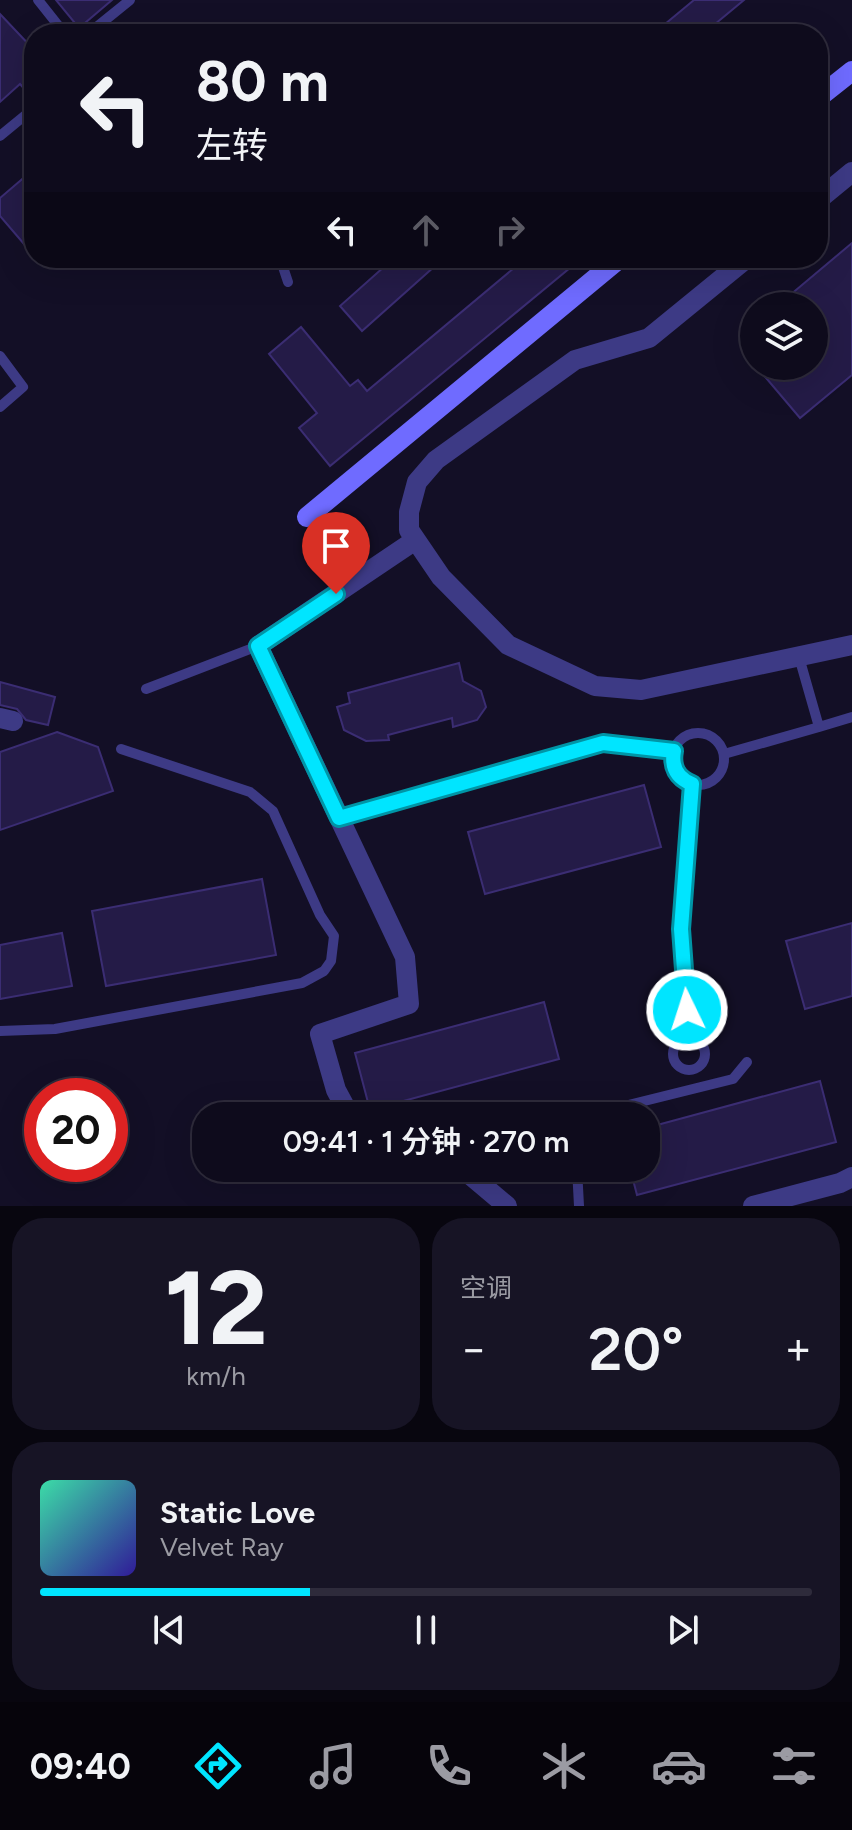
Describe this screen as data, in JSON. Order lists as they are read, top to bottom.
{
  "page": {
    "turn": ["80 m", "左转"],
    "limit": "20",
    "trip": "09:41 · 1 分钟 · 270 m",
    "tile": [
      ["12", "km/h"],
      "空调"
    ],
    "heat": ["−", "20°", "+"],
    "song": ["Static Love", "Velvet Ray"],
    "tabs": "09:40"
  }
}
